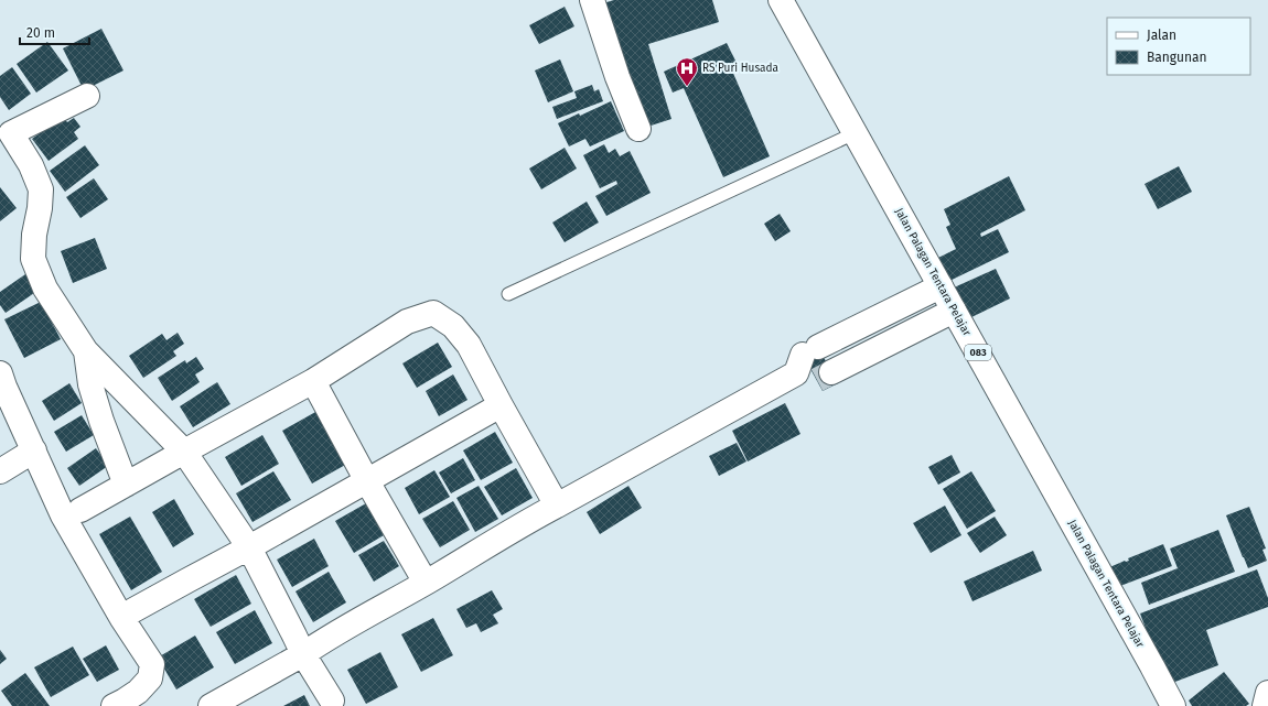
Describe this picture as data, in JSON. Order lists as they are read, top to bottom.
{
  "streets": {
    "street": ["Jalan Palagan Tentara Pelajar", "083"]
  },
  "places": {
    "hospital": ["RS Puri Husada"]
  },
  "legend": ["Jalan", "Bangunan"],
  "scale_bar": "20 m"
}
